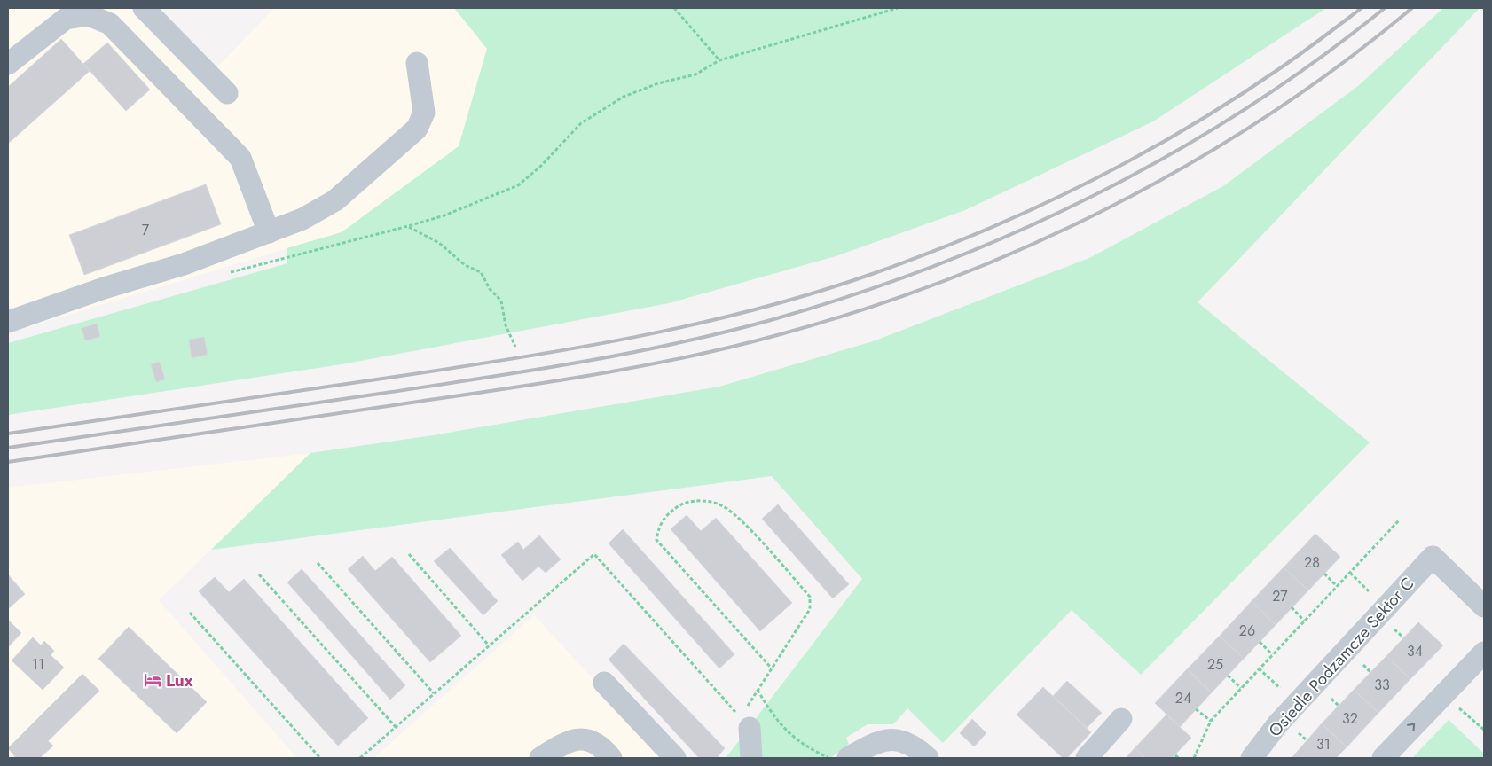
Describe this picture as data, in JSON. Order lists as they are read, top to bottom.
{
  "streets": {
    "lane": ["Osiedle Podzamcze Sektor C"]
  },
  "places": {
    "hotel": ["Lux"]
  },
  "house_numbers": [
    "7",
    "28",
    "27",
    "26",
    "34",
    "11",
    "25",
    "33",
    "24",
    "32",
    "31"
  ]
}
